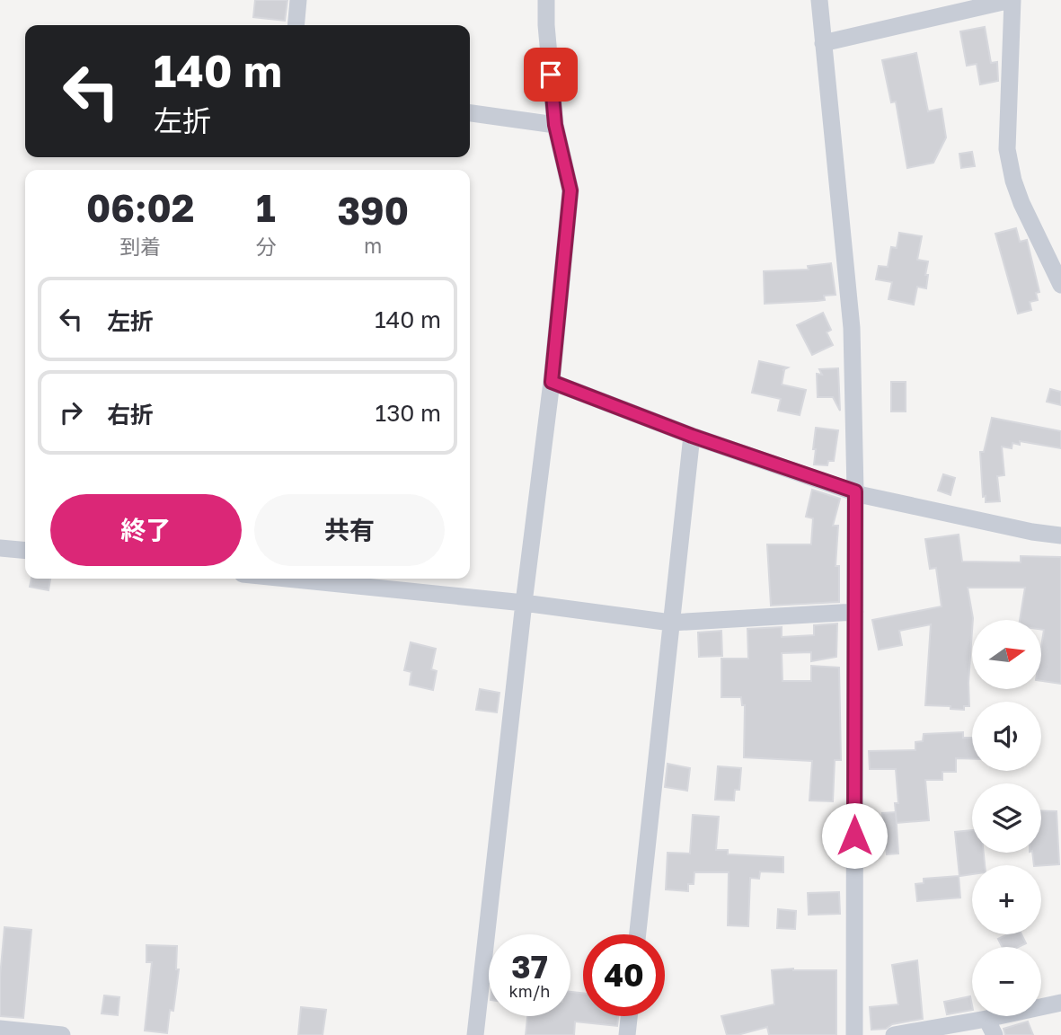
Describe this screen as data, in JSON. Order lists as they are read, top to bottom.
{
  "north": "right",
  "page": {
    "turn": ["140 m", "左折"],
    "eta": [
      "06:02",
      "到着",
      "1",
      "分",
      "390",
      "m"
    ],
    "list": [
      {
        "name": "左折",
        "value": "140 m"
      },
      {
        "name": "右折",
        "value": "130 m"
      }
    ],
    "buttons": ["終了", "共有"],
    "map_buttons": ["+", "−"],
    "speed": "37 km/h",
    "limit": "40"
  }
}
